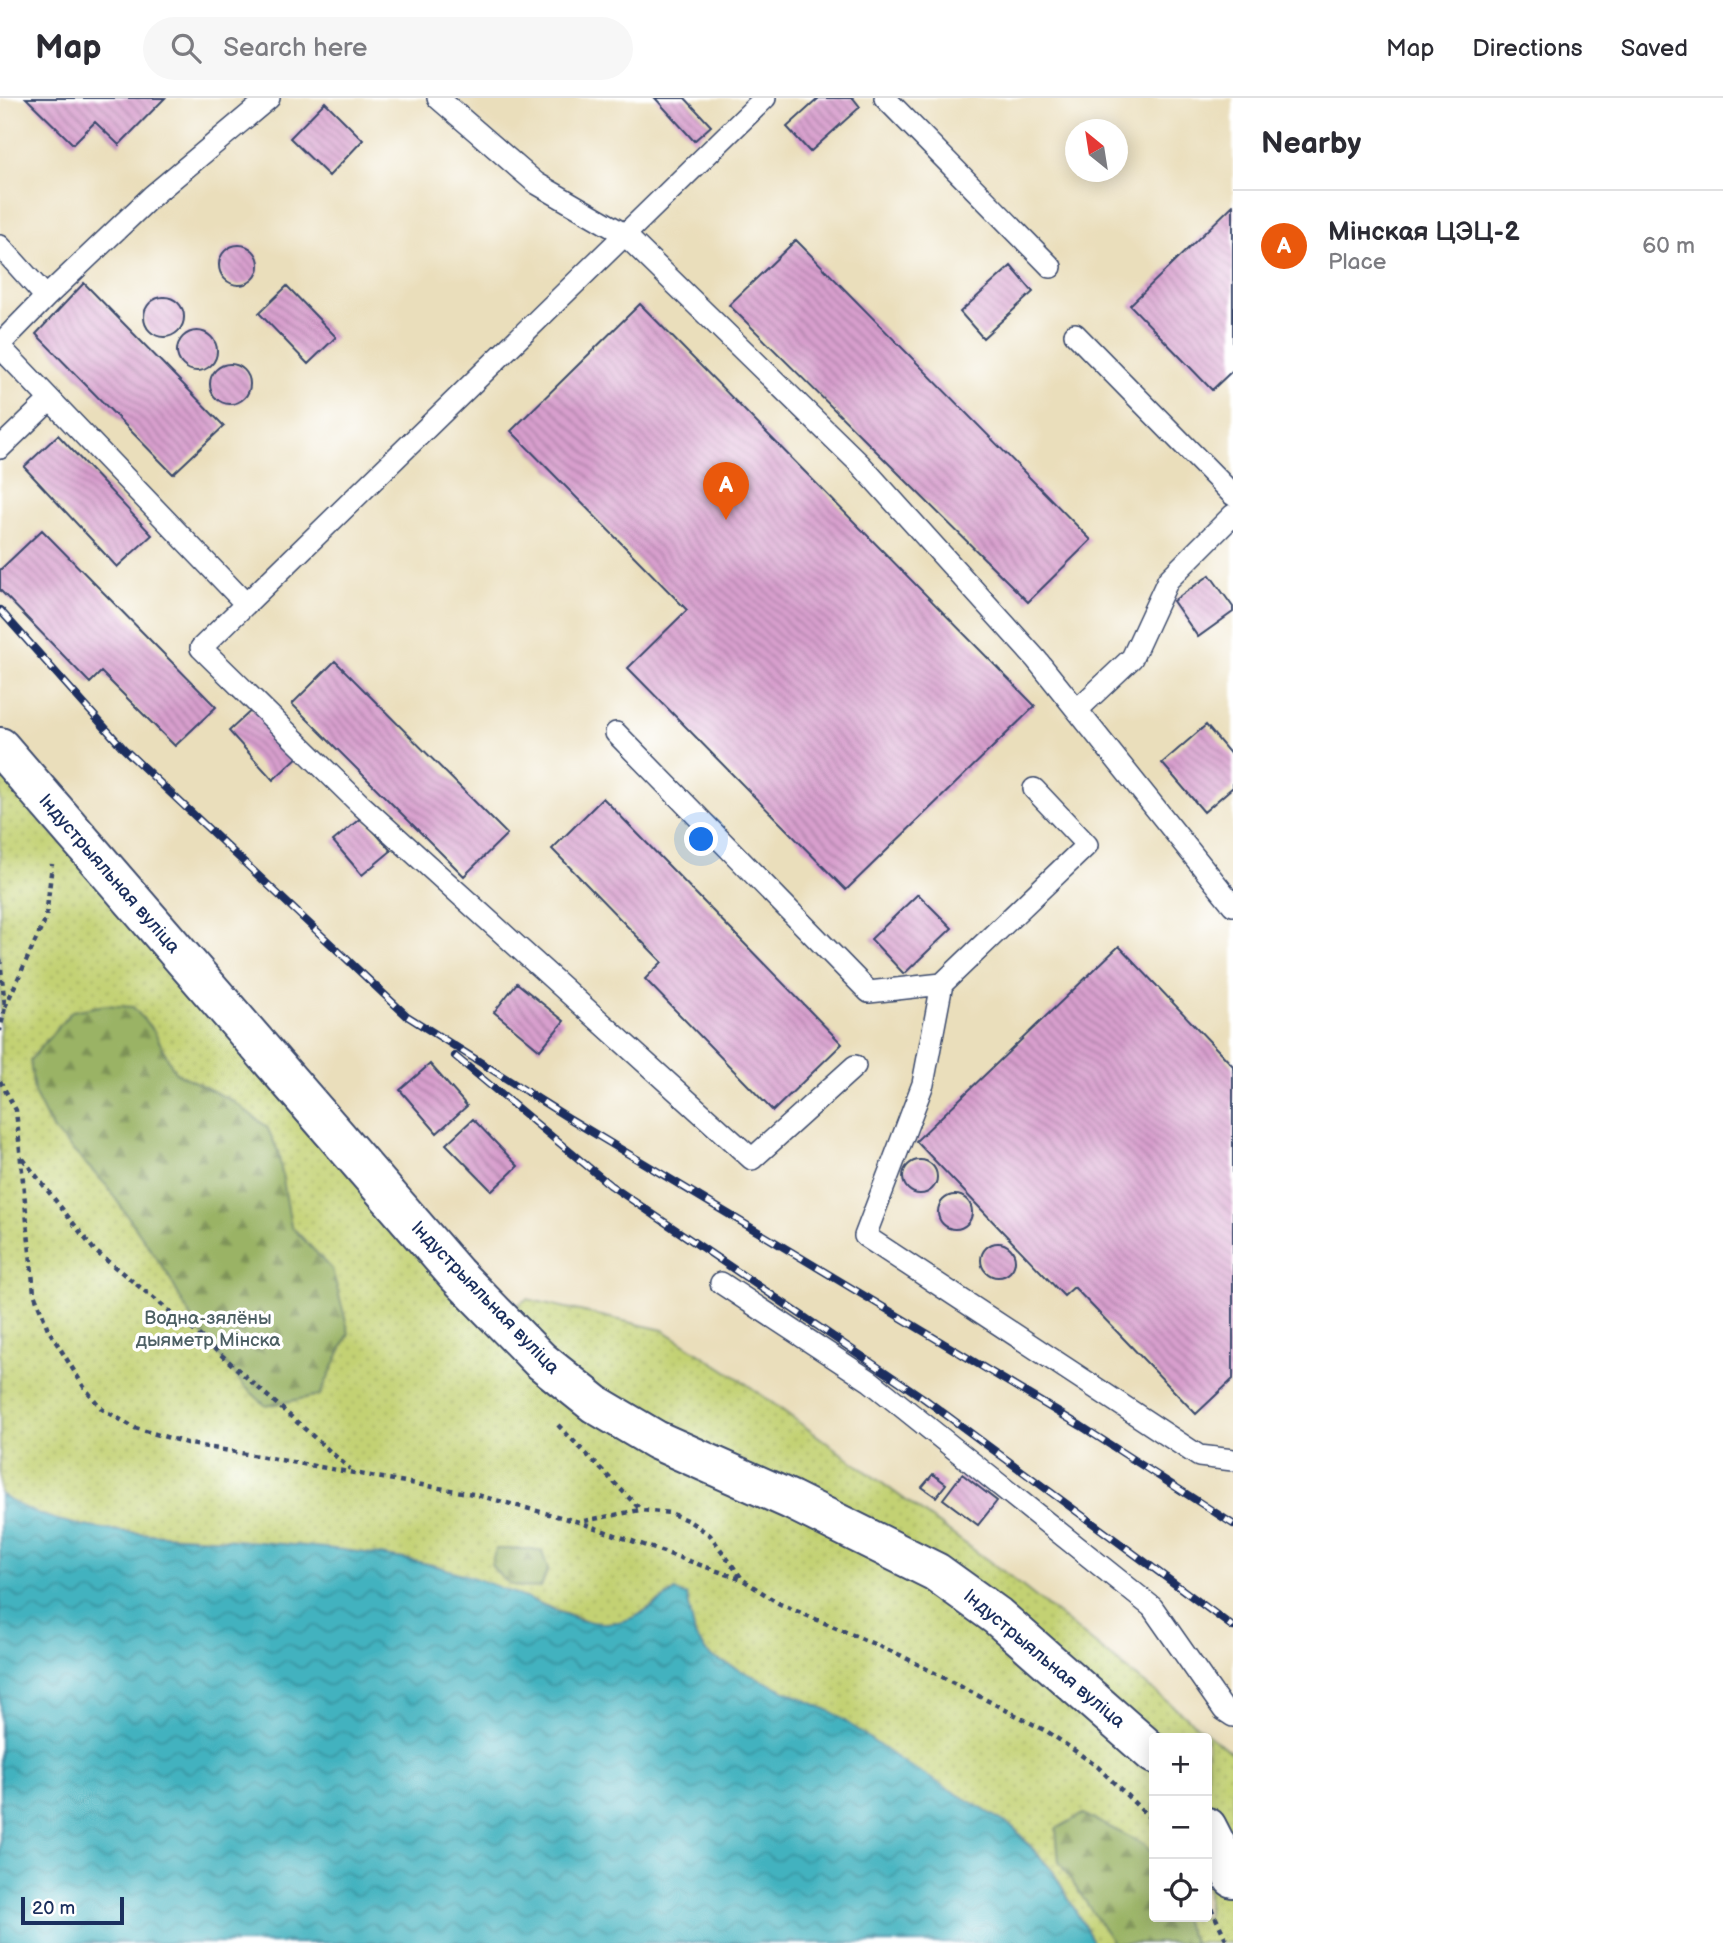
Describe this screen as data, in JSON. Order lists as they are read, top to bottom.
{
  "streets": {
    "street": ["Індустрыяльная вуліца"]
  },
  "parks": ["Водна-зялёны дыяметр Мінска"],
  "scale_bar": "20 m",
  "north": "top left",
  "page": {
    "header": "Map",
    "search": "Search here",
    "nav": ["Map", "Directions", "Saved"],
    "heading": "Nearby",
    "list": [
      {
        "mark": "A",
        "name": "Мінская ЦЭЦ-2",
        "note": "Place",
        "value": "60 m"
      }
    ],
    "pins": "A",
    "map_buttons": ["+", "−"],
    "scale": "20 m"
  }
}
